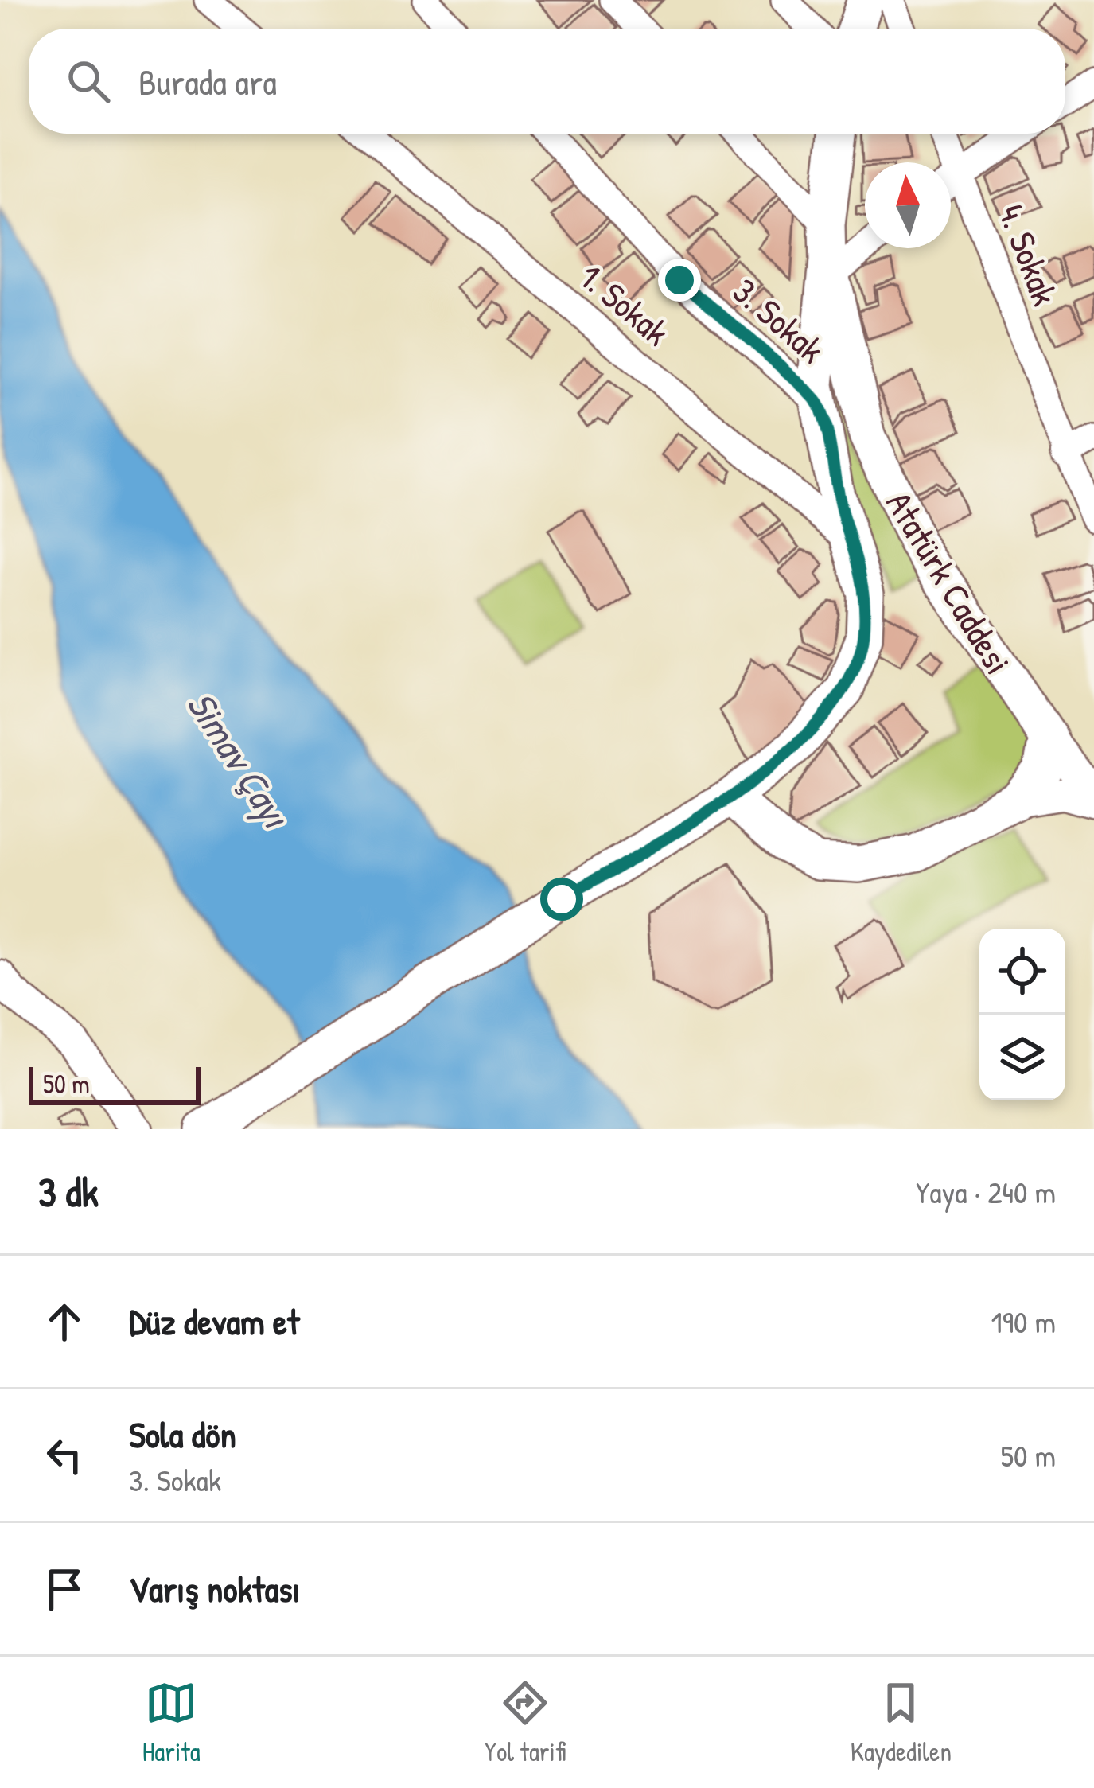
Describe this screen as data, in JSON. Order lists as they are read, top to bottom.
{
  "streets": {
    "main road": ["Atatürk Caddesi"],
    "street": ["4. Sokak", "1. Sokak", "3. Sokak"]
  },
  "water": ["Simav Çayı"],
  "scale_bar": "50 m",
  "north": "top",
  "page": {
    "search": "Burada ara",
    "scale": "50 m",
    "heading": ["3 dk", "Yaya · 240 m"],
    "list": [
      ["Düz devam et", "190 m"],
      ["Sola dön", "3. Sokak", "50 m"],
      "Varış noktası"
    ],
    "nav": ["Harita", "Yol tarifi", "Kaydedilen"]
  }
}
